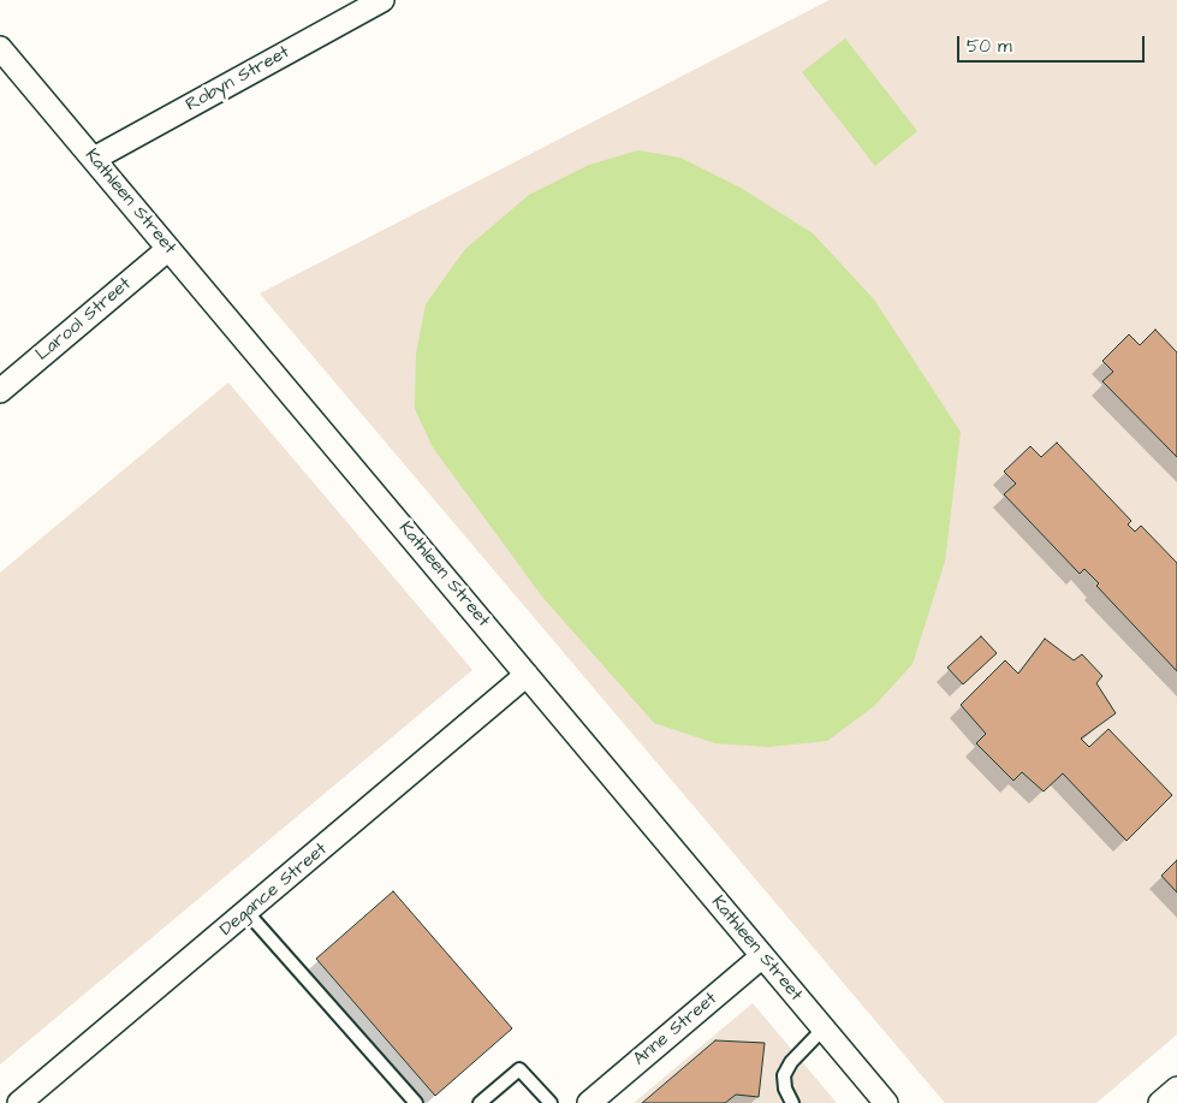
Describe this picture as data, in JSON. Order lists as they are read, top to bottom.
{
  "streets": {
    "street": [
      "Robyn Street",
      "Kathleen Street",
      "Larool Street",
      "Degance Street",
      "Anne Street"
    ]
  },
  "crossings": [
    ["Robyn Street", "Kathleen Street"],
    ["Kathleen Street", "Larool Street"],
    ["Kathleen Street", "Degance Street"],
    ["Kathleen Street", "Anne Street"]
  ],
  "scale_bar": "50 m"
}
